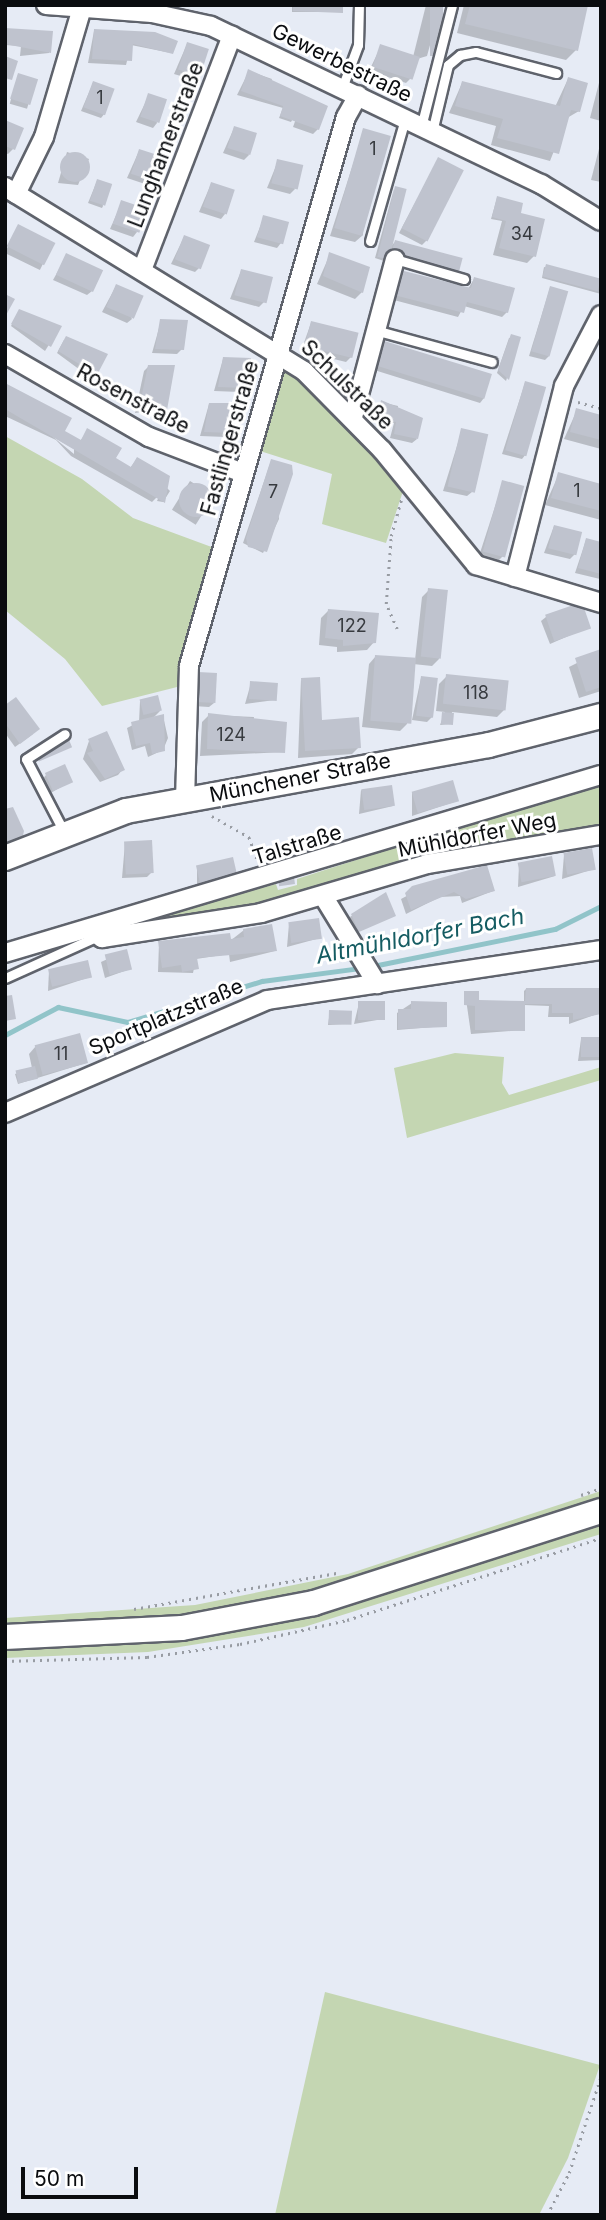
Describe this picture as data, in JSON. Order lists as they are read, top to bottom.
{
  "streets": {
    "street": [
      "Gewerbestraße",
      "Lunghamerstraße",
      "Schulstraße",
      "Rosenstraße",
      "Fastlingerstraße",
      "Münchener Straße",
      "Mühldorfer Weg",
      "Talstraße",
      "Sportplatzstraße"
    ]
  },
  "crossings": [
    ["Gewerbestraße", "Lunghamerstraße"],
    ["Gewerbestraße", "Fastlingerstraße"],
    ["Lunghamerstraße", "Schulstraße"],
    ["Schulstraße", "Fastlingerstraße"],
    ["Rosenstraße", "Fastlingerstraße"],
    ["Fastlingerstraße", "Münchener Straße"],
    ["Mühldorfer Weg", "Talstraße"]
  ],
  "water": ["Altmühldorfer Bach"],
  "house_numbers": [
    "1",
    "1",
    "34",
    "1",
    "7",
    "122",
    "118",
    "124",
    "11"
  ],
  "scale_bar": "50 m"
}
